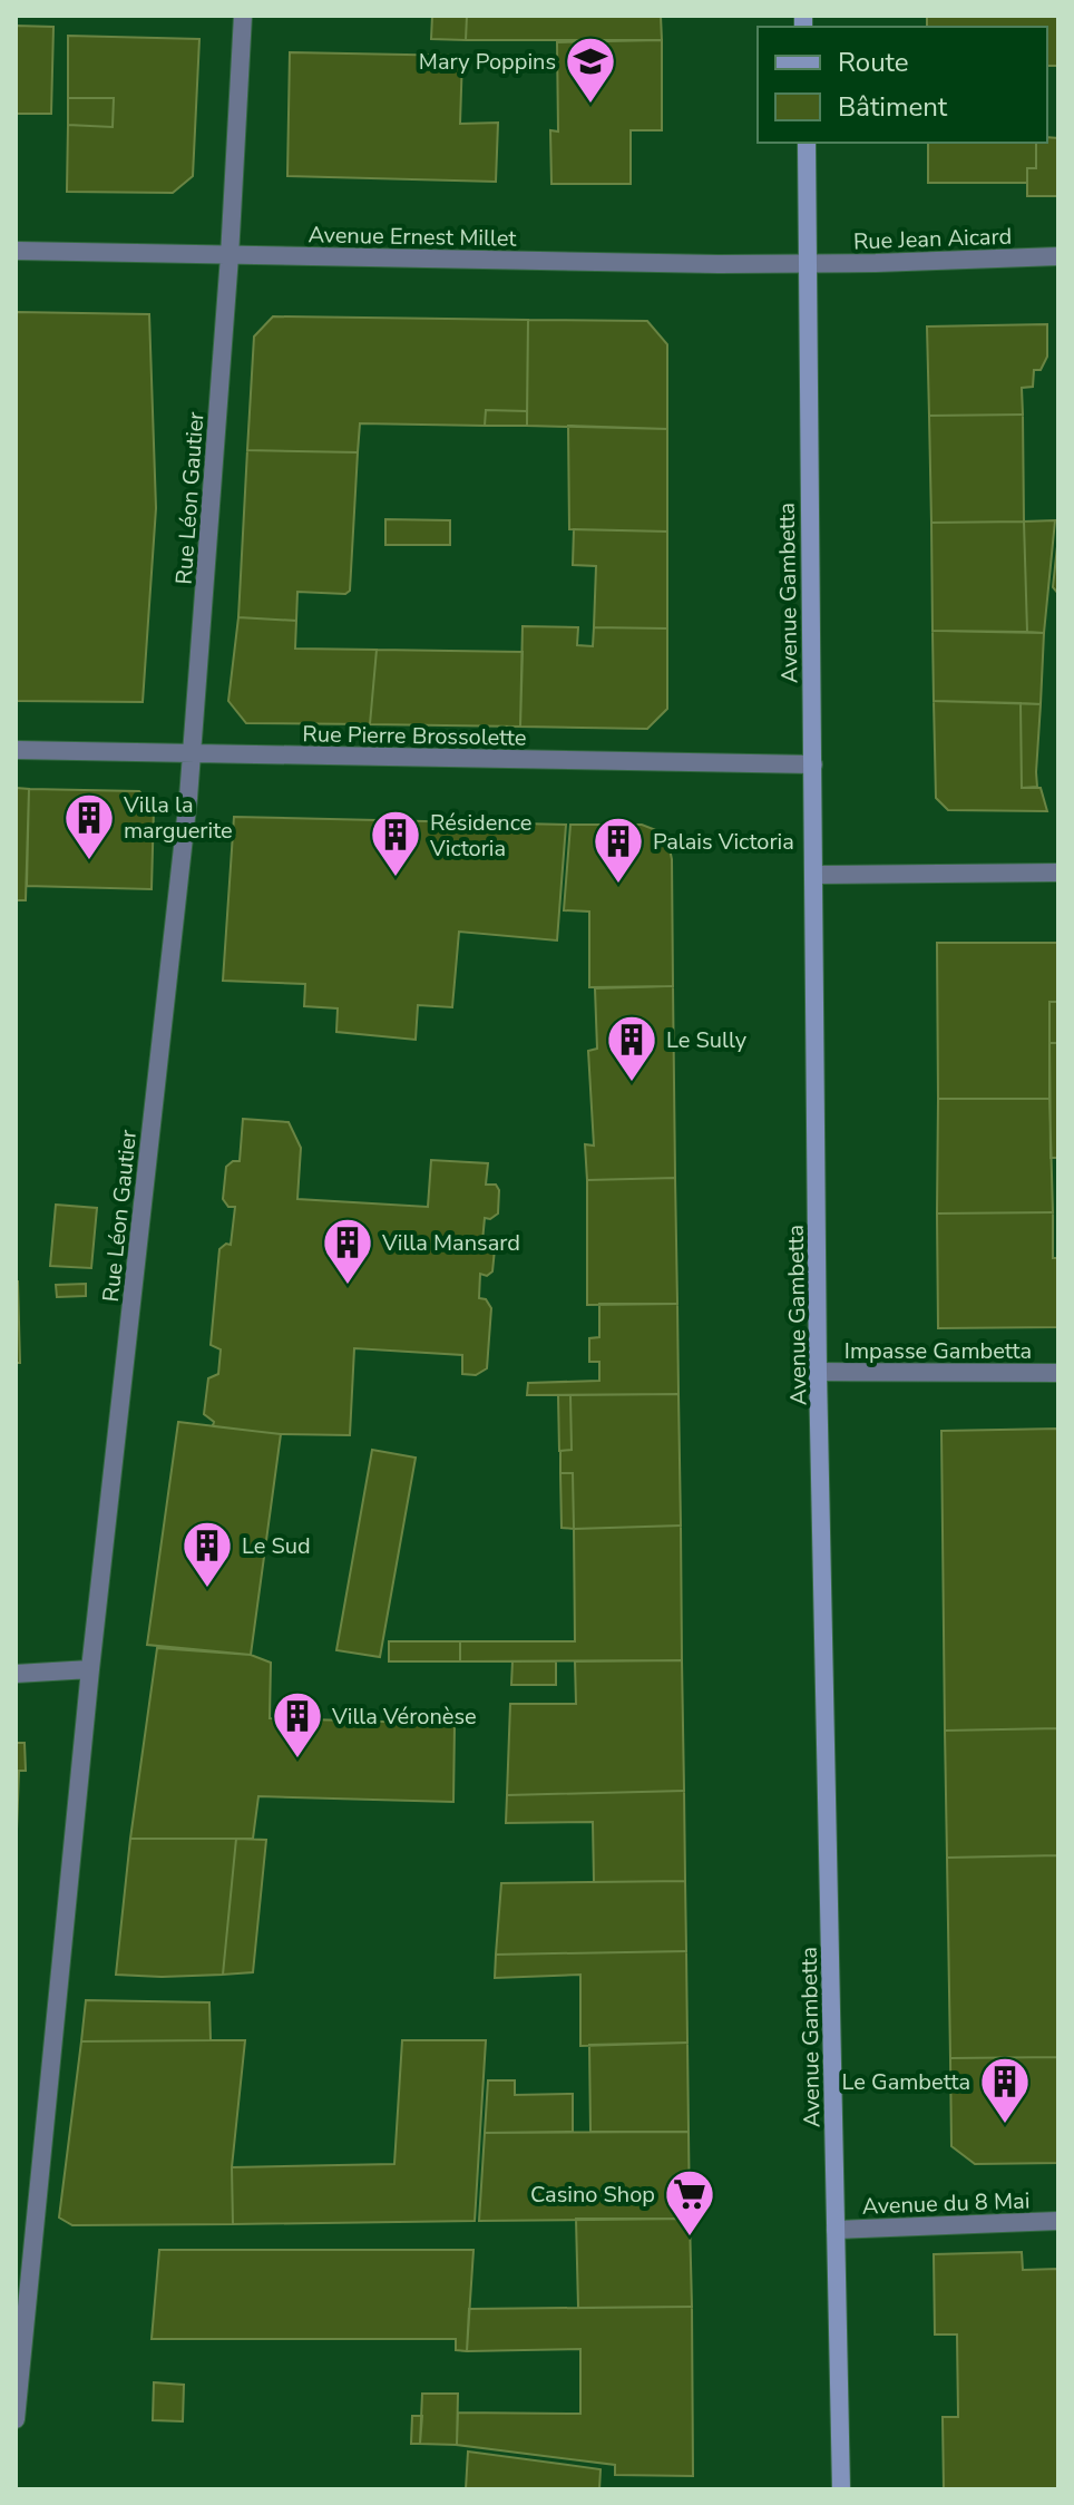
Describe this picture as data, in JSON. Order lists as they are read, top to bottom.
{
  "streets": {
    "main road": ["Avenue Gambetta"],
    "street": [
      "Avenue Ernest Millet",
      "Rue Jean Aicard",
      "Rue Léon Gautier",
      "Rue Pierre Brossolette",
      "Impasse Gambetta",
      "Avenue du 8 Mai"
    ]
  },
  "crossings": [
    ["Avenue Ernest Millet", "Rue Jean Aicard"],
    ["Avenue Ernest Millet", "Rue Léon Gautier"],
    ["Avenue Ernest Millet", "Avenue Gambetta"],
    ["Rue Jean Aicard", "Avenue Gambetta"],
    ["Rue Léon Gautier", "Rue Pierre Brossolette"],
    ["Avenue Gambetta", "Rue Pierre Brossolette"],
    ["Avenue Gambetta", "Impasse Gambetta"],
    ["Avenue Gambetta", "Avenue du 8 Mai"]
  ],
  "places": {
    "school or university": ["Mary Poppins"],
    "building": [
      "Villa la marguerite",
      "Résidence Victoria",
      "Palais Victoria",
      "Le Sully",
      "Villa Mansard",
      "Le Sud",
      "Villa Véronèse",
      "Le Gambetta"
    ],
    "supermarket": ["Casino Shop"]
  },
  "legend": ["Route", "Bâtiment"]
}
